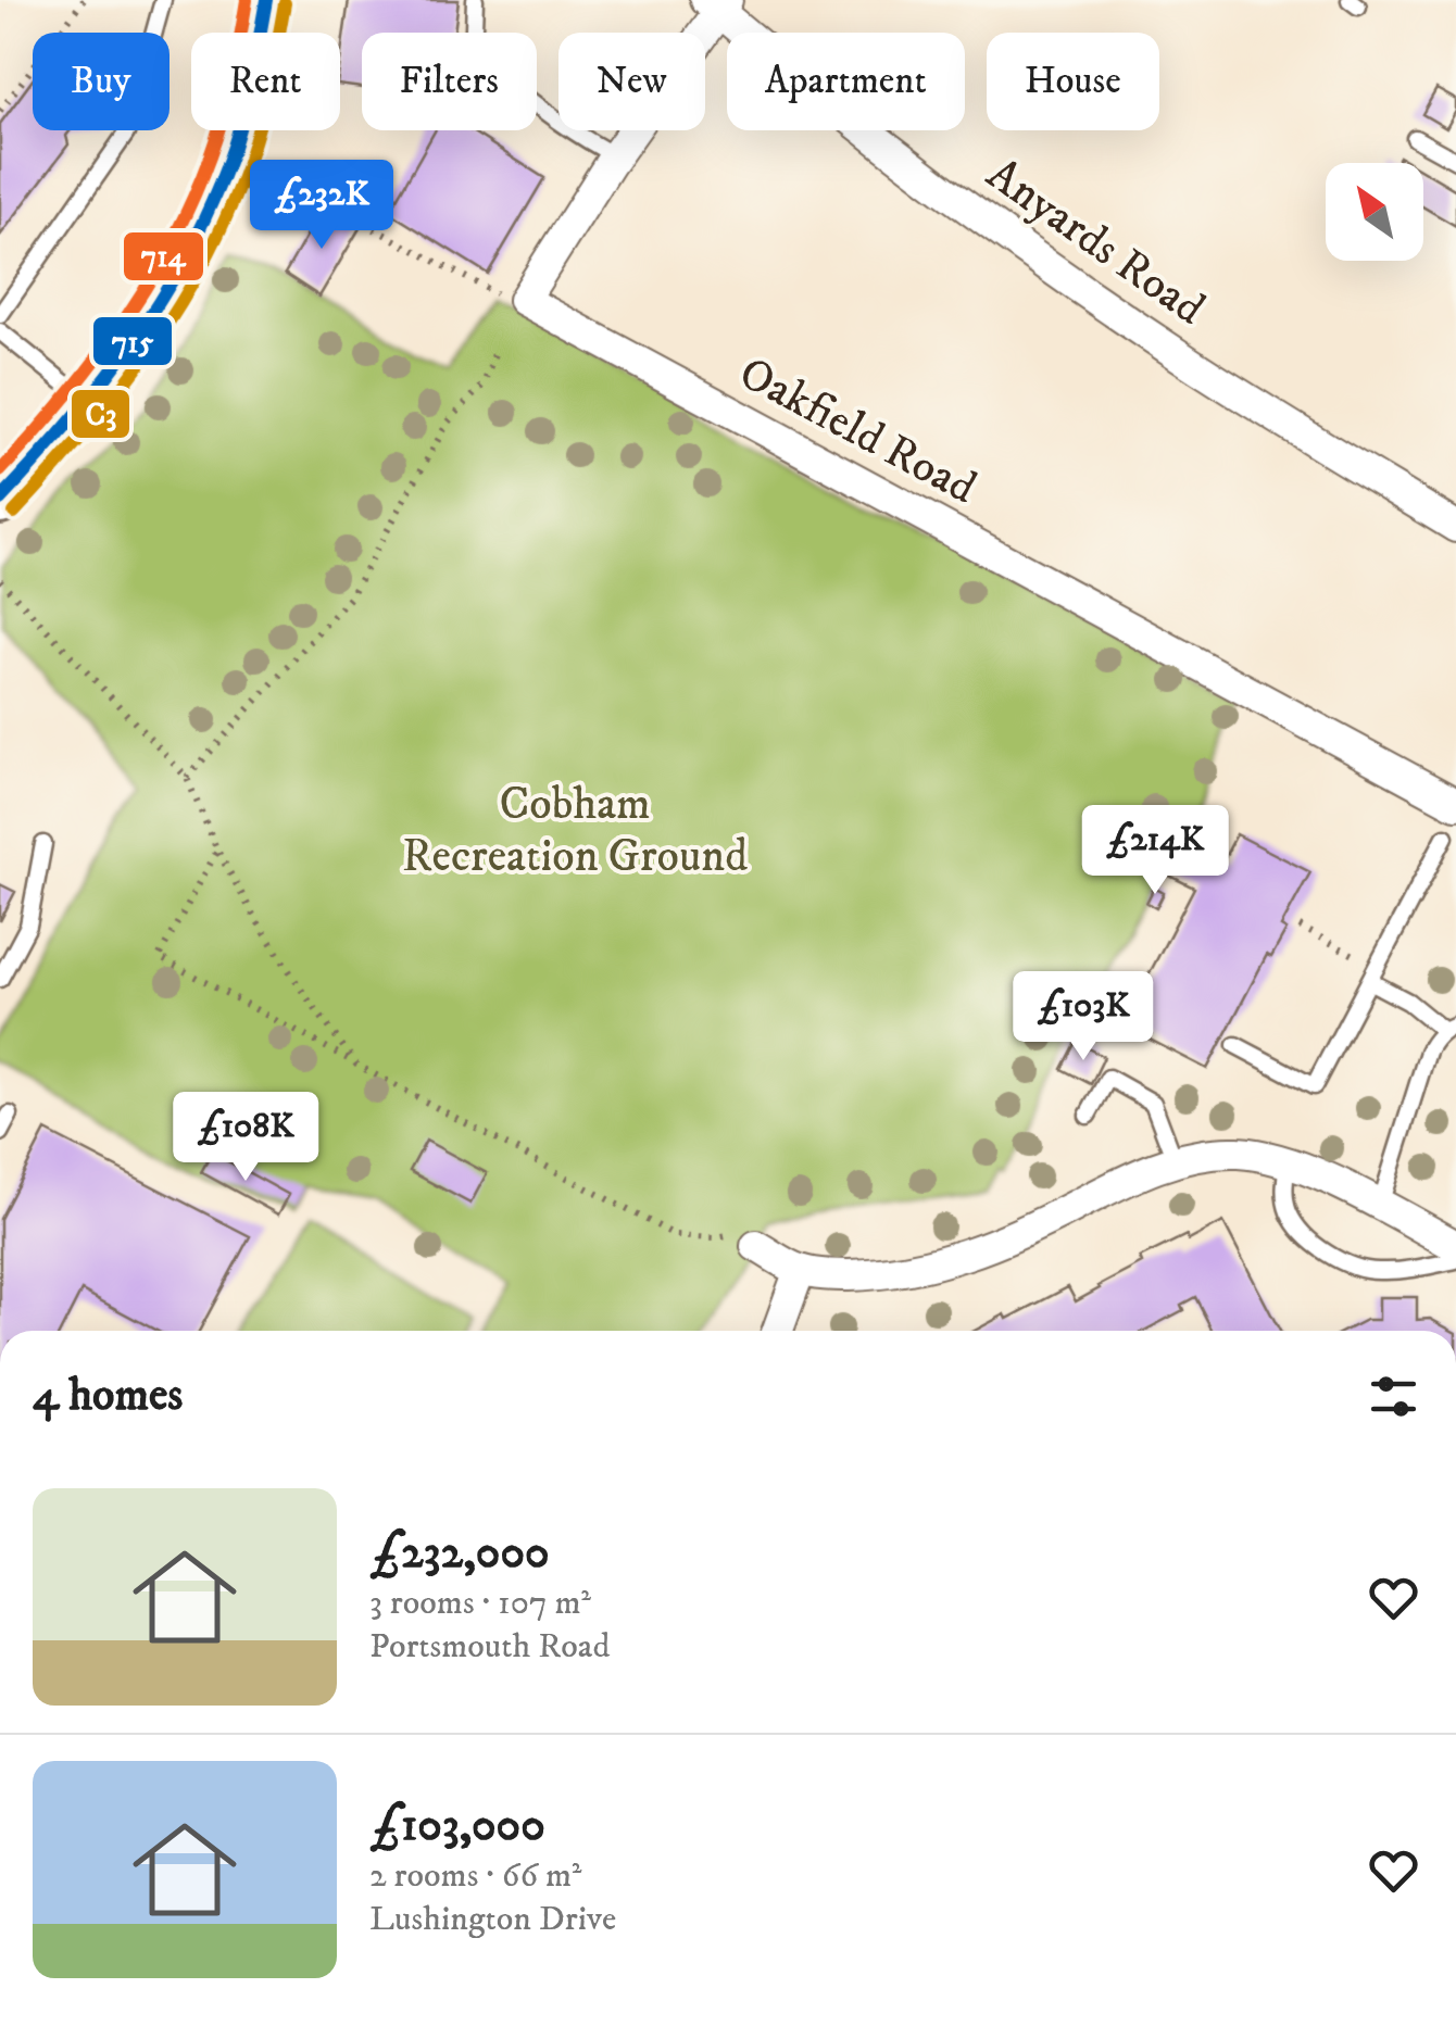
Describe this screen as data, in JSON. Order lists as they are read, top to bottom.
{
  "streets": {
    "street": ["Anyards Road", "Oakfield Road"]
  },
  "parks": ["Cobham Recreation Ground"],
  "lines": ["transit line 715", "transit line 714", "transit line C3"],
  "north": "top left",
  "page": {
    "chip": [
      "Buy",
      "Rent",
      "Filters",
      "New",
      "Apartment",
      "House"
    ],
    "price": [
      "£232K",
      "£214K",
      "£103K",
      "£108K"
    ],
    "heading": "4 homes",
    "list": [
      {
        "name": "£232,000",
        "note": "3 rooms · 107 m² · Portsmouth Road"
      },
      {
        "name": "£103,000",
        "note": "2 rooms · 66 m² · Lushington Drive"
      }
    ]
  }
}
